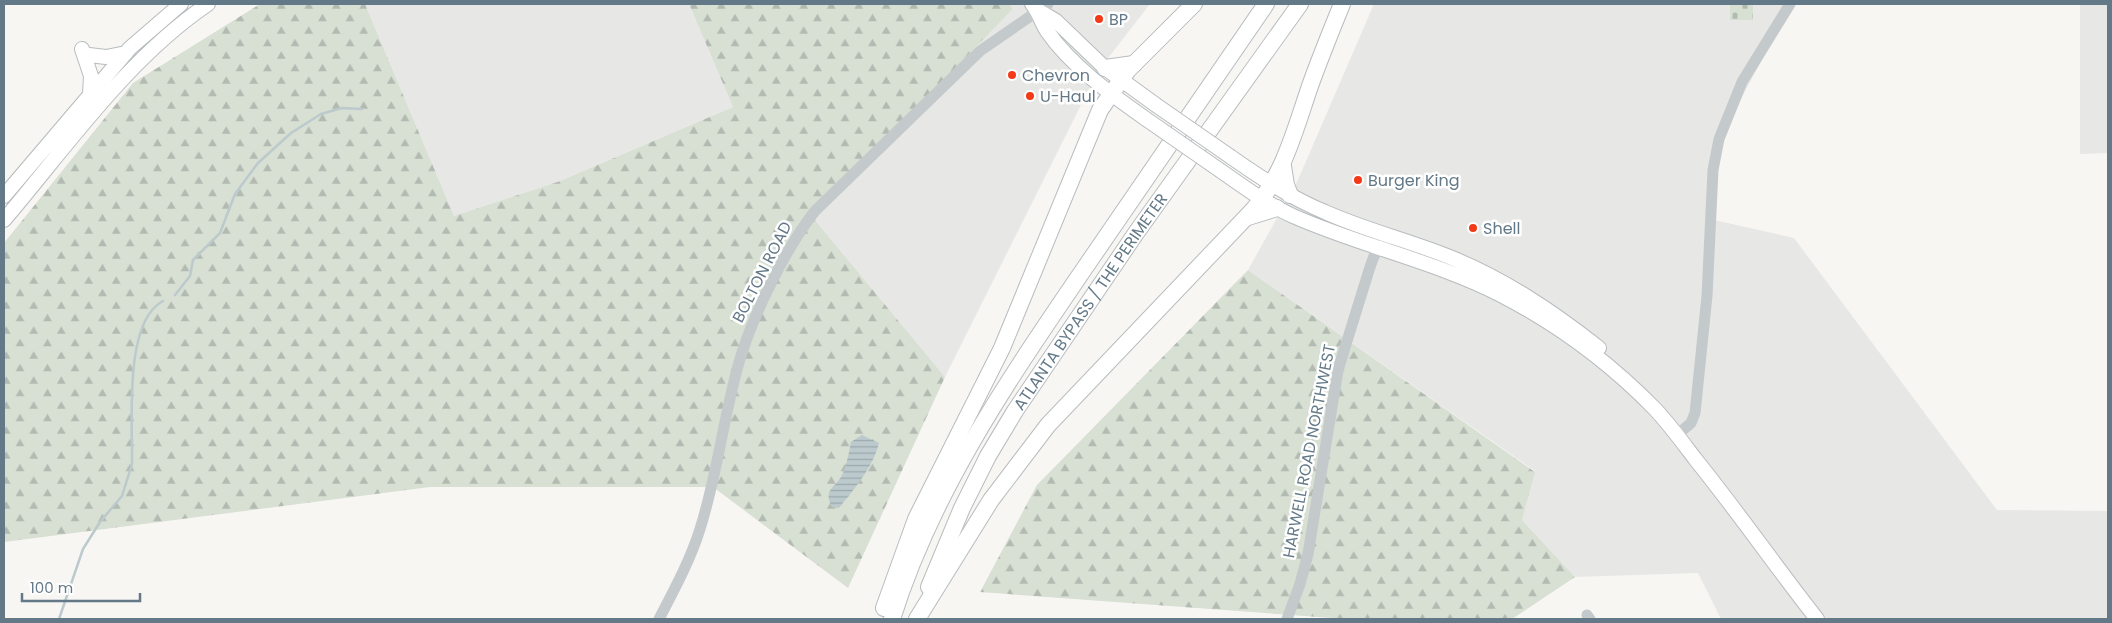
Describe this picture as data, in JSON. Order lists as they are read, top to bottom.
{
  "streets": {
    "highway": ["ATLANTA BYPASS / THE PERIMETER"],
    "street": ["BOLTON ROAD", "HARWELL ROAD NORTHWEST"]
  },
  "places": [
    "BP",
    "Chevron",
    "U-Haul",
    "Burger King",
    "Shell"
  ],
  "scale_bar": "100 m"
}
